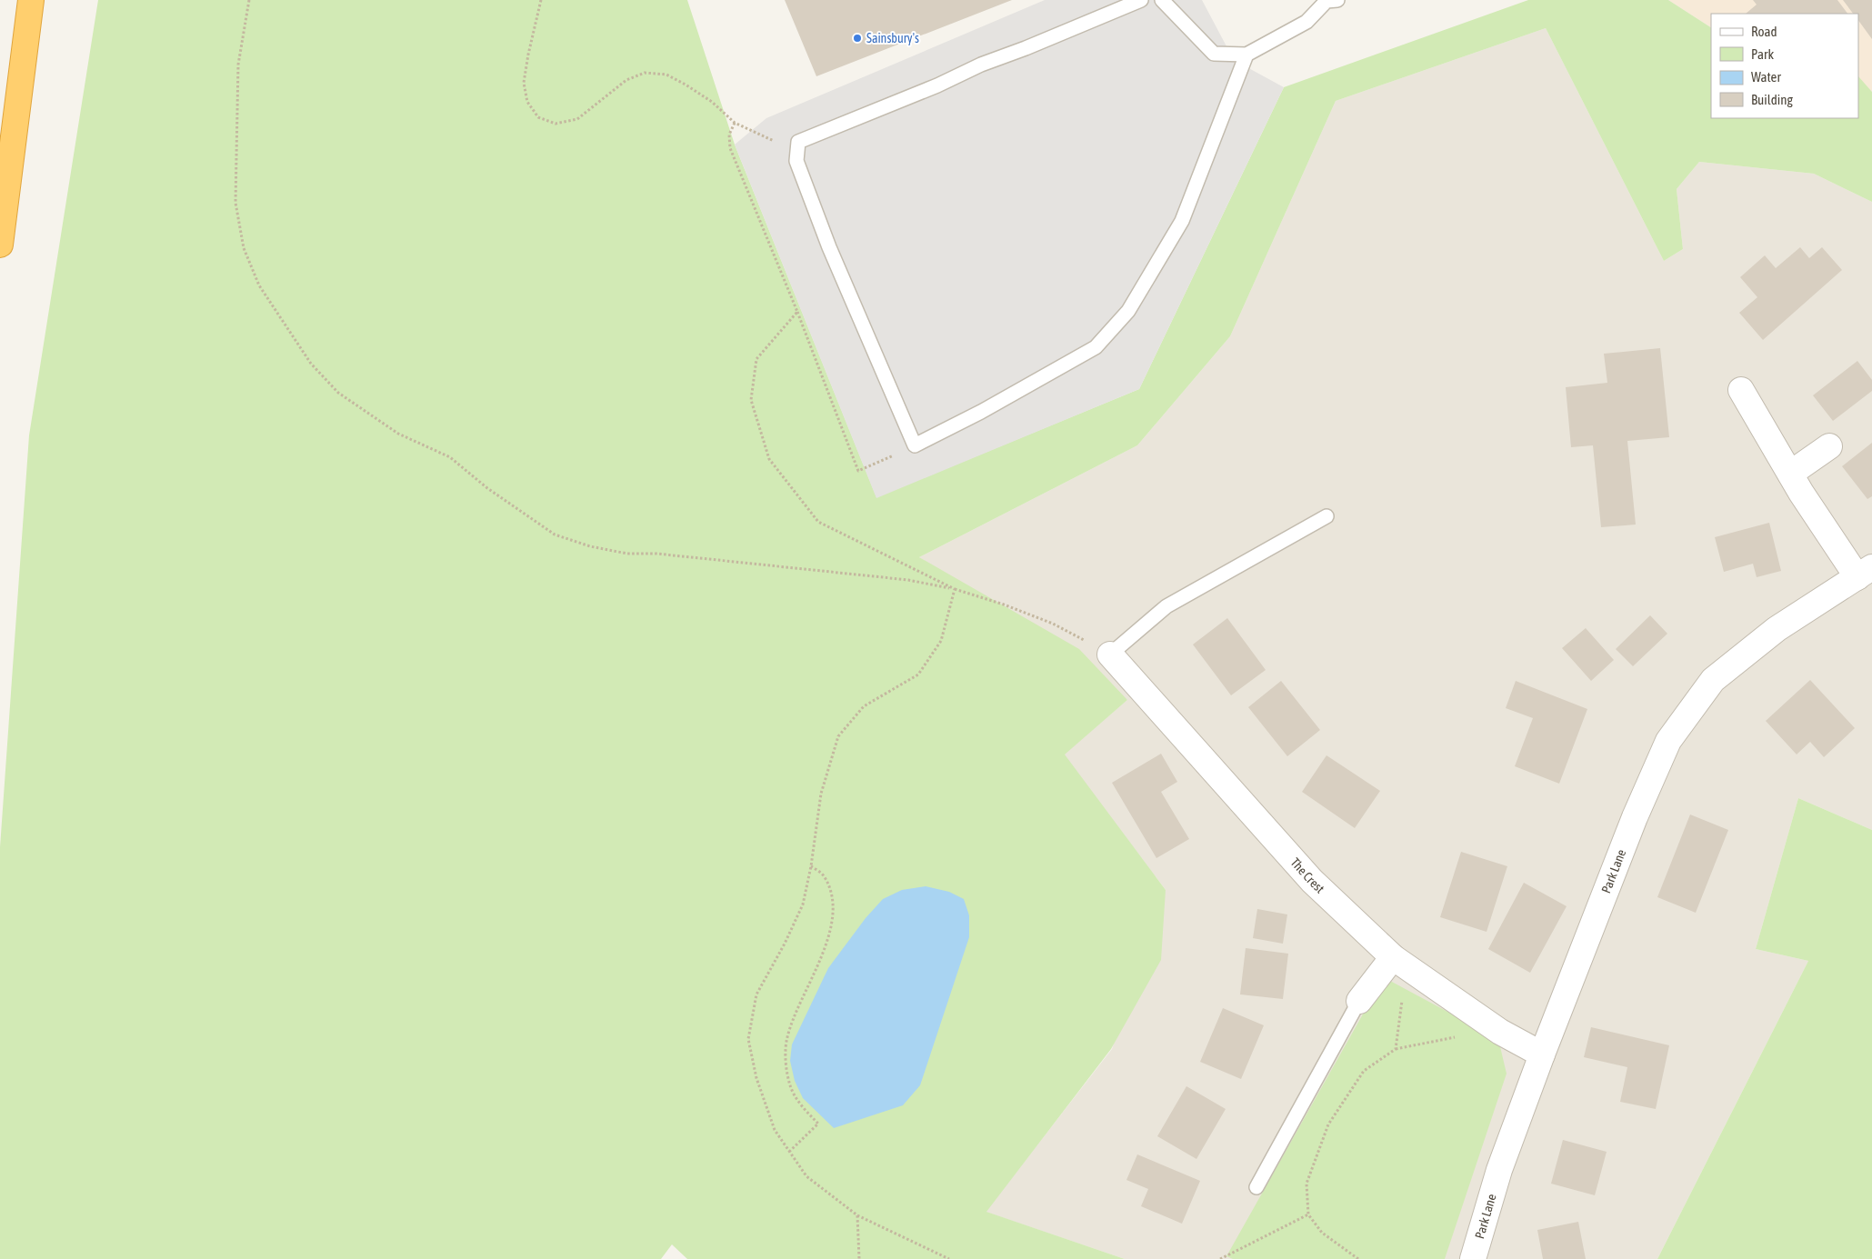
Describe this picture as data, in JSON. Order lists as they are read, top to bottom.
{
  "streets": {
    "street": ["Park Lane", "The Crest"]
  },
  "crossings": [
    ["Park Lane", "The Crest"]
  ],
  "places": ["Sainsbury's"],
  "legend": [
    "Road",
    "Park",
    "Water",
    "Building"
  ]
}
